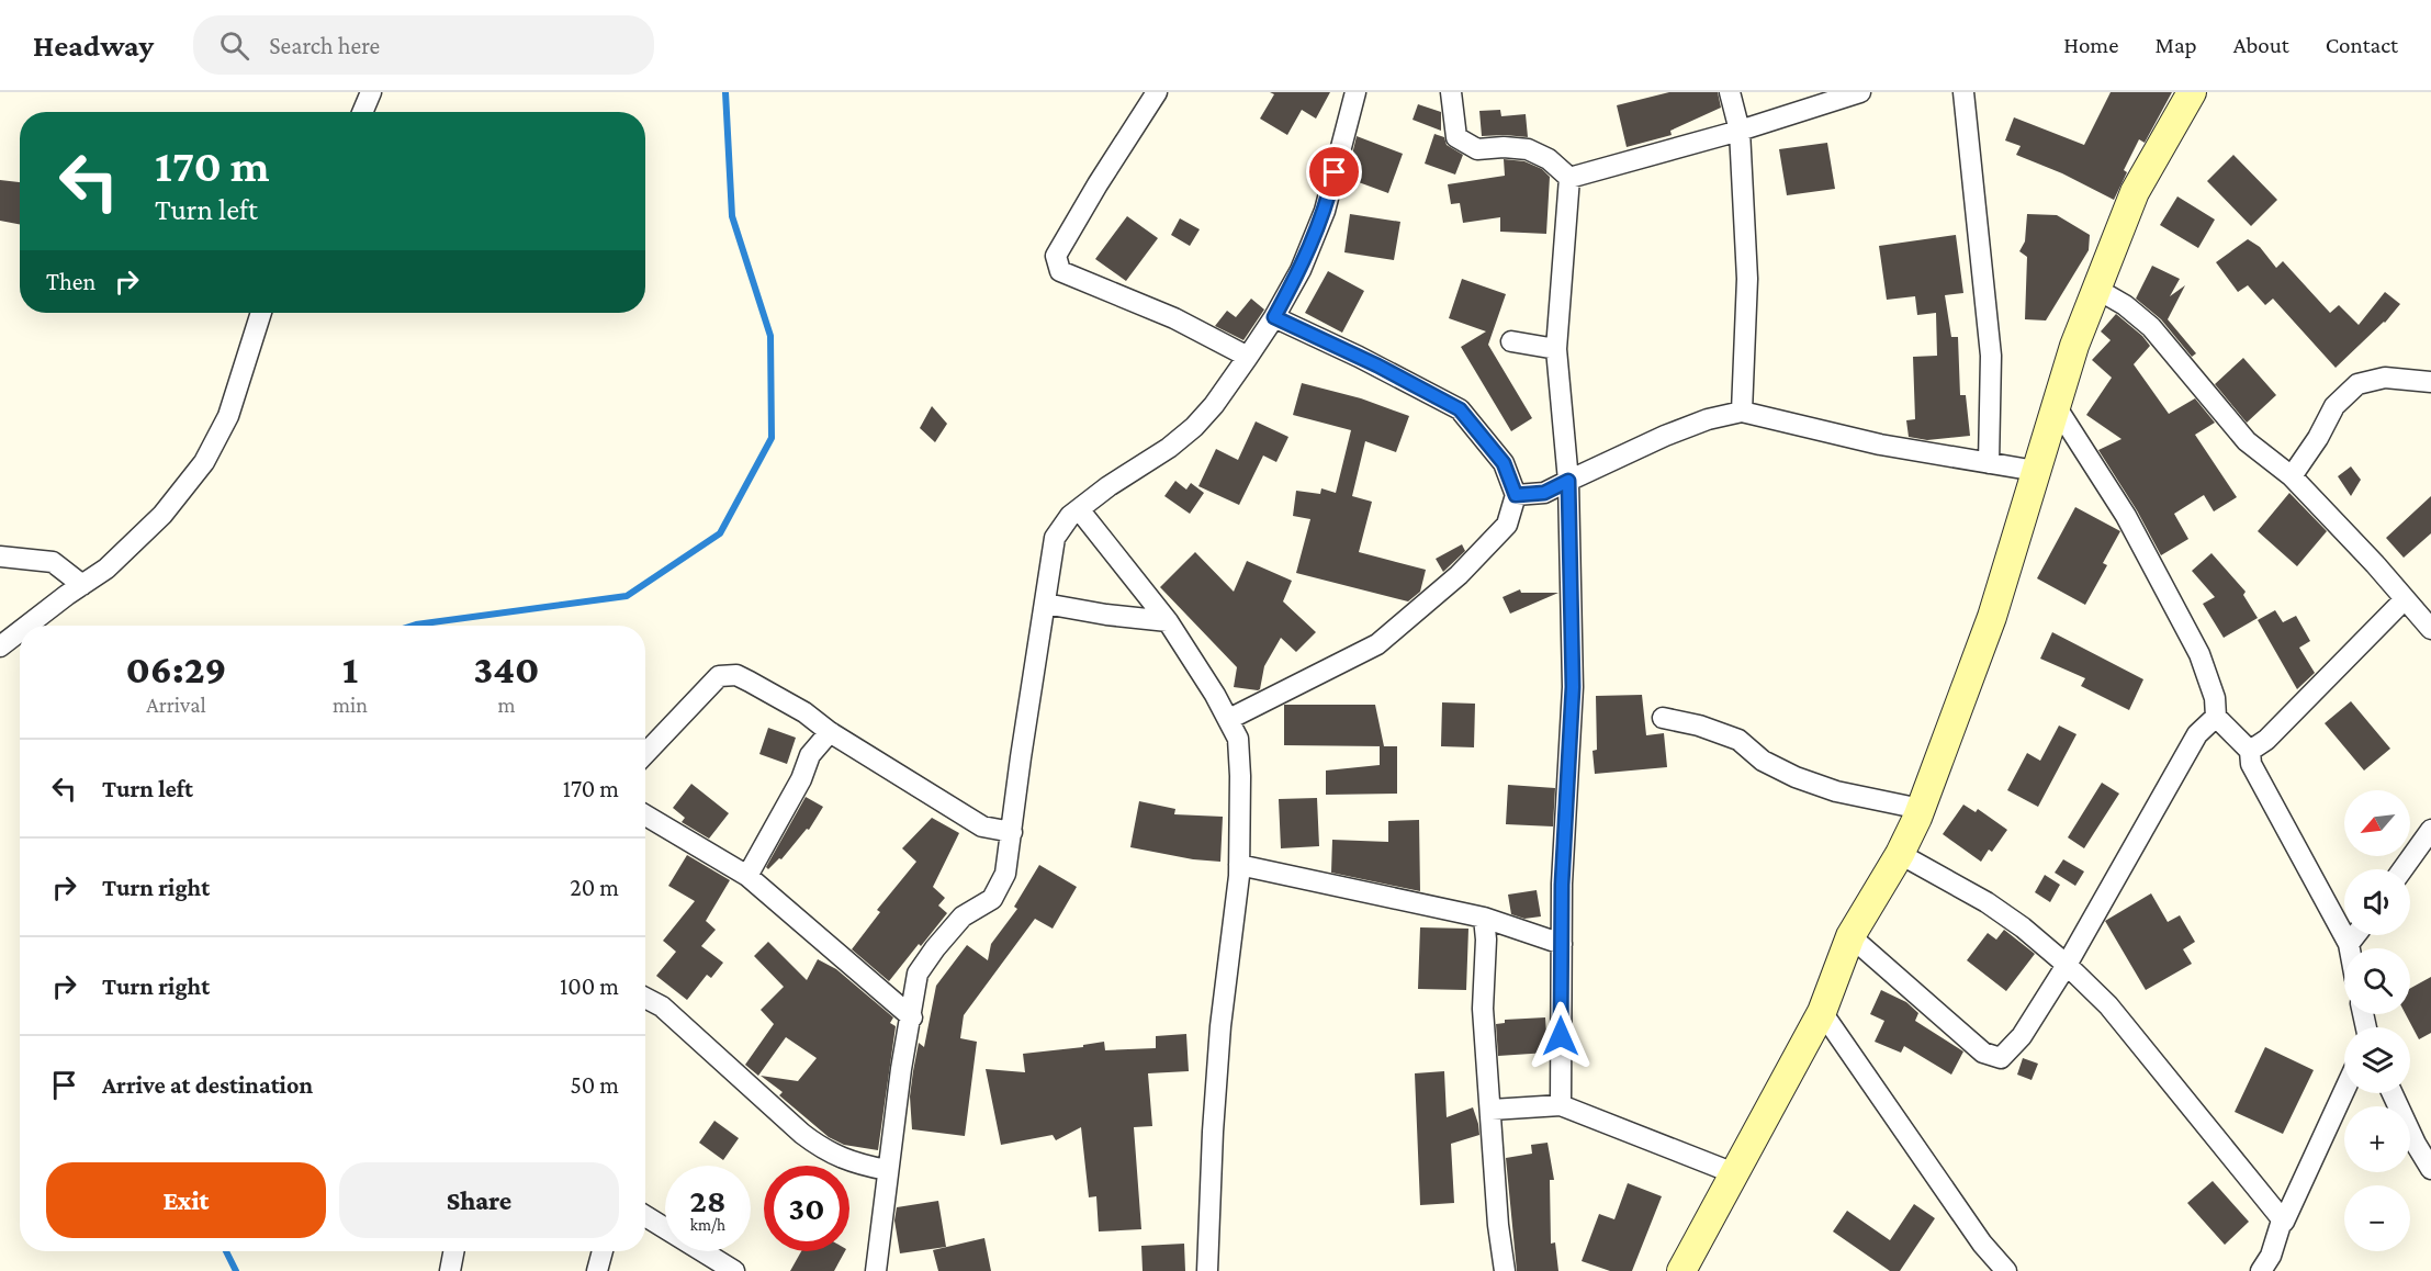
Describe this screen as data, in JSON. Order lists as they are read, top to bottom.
{
  "north": "bottom left",
  "page": {
    "header": "Headway",
    "search": "Search here",
    "nav": [
      "Home",
      "Map",
      "About",
      "Contact"
    ],
    "turn": ["170 m", "Turn left"],
    "then": "Then",
    "eta": [
      "06:29",
      "Arrival",
      "1",
      "min",
      "340",
      "m"
    ],
    "list": [
      {
        "name": "Turn left",
        "value": "170 m"
      },
      {
        "name": "Turn right",
        "value": "20 m"
      },
      {
        "name": "Turn right",
        "value": "100 m"
      },
      {
        "name": "Arrive at destination",
        "value": "50 m"
      }
    ],
    "map_buttons": ["+", "−"],
    "buttons": ["Exit", "Share"],
    "speed": "28 km/h",
    "limit": "30"
  }
}
